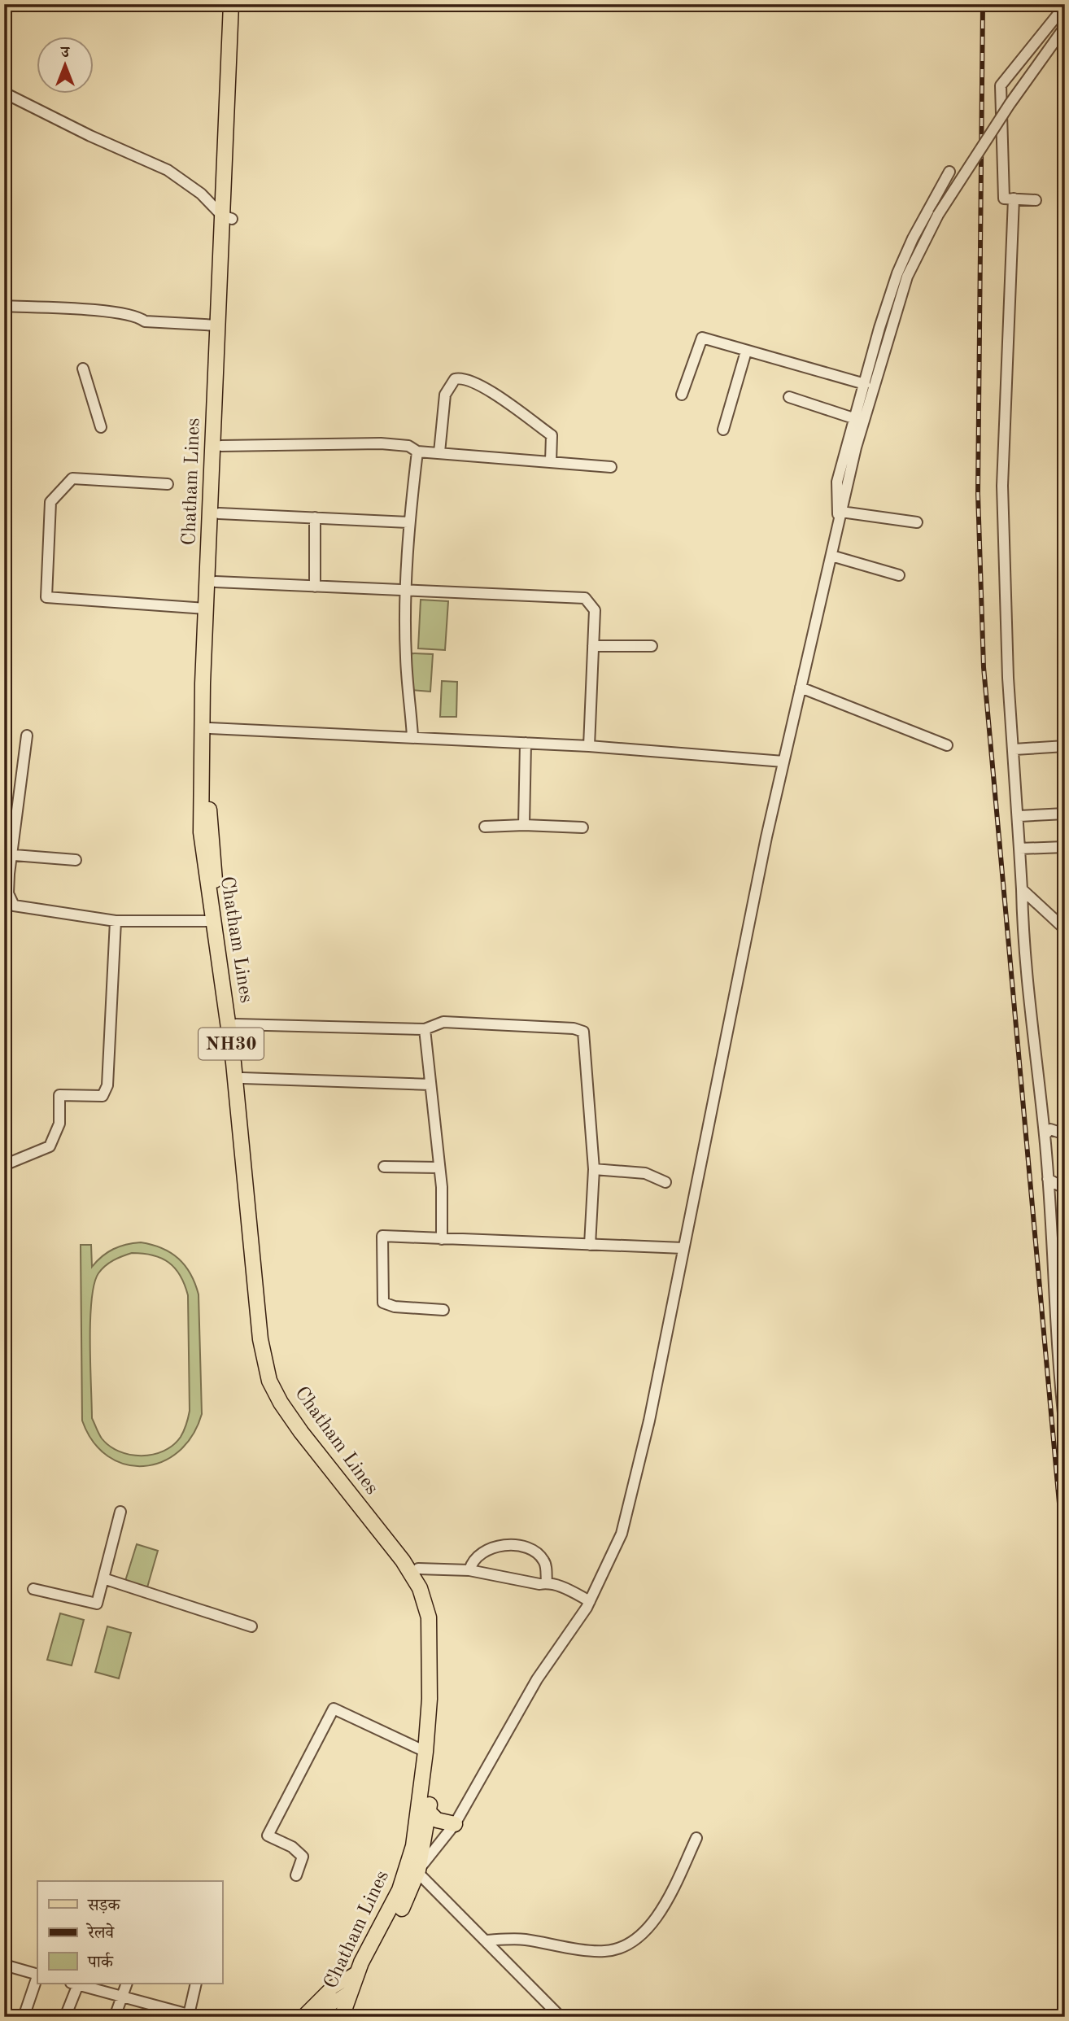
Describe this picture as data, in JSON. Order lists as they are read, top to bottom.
{
  "streets": {
    "highway": ["Chatham Lines", "NH30"]
  },
  "legend": ["सड़क", "रेलवे", "पार्क"],
  "north": "top"
}
